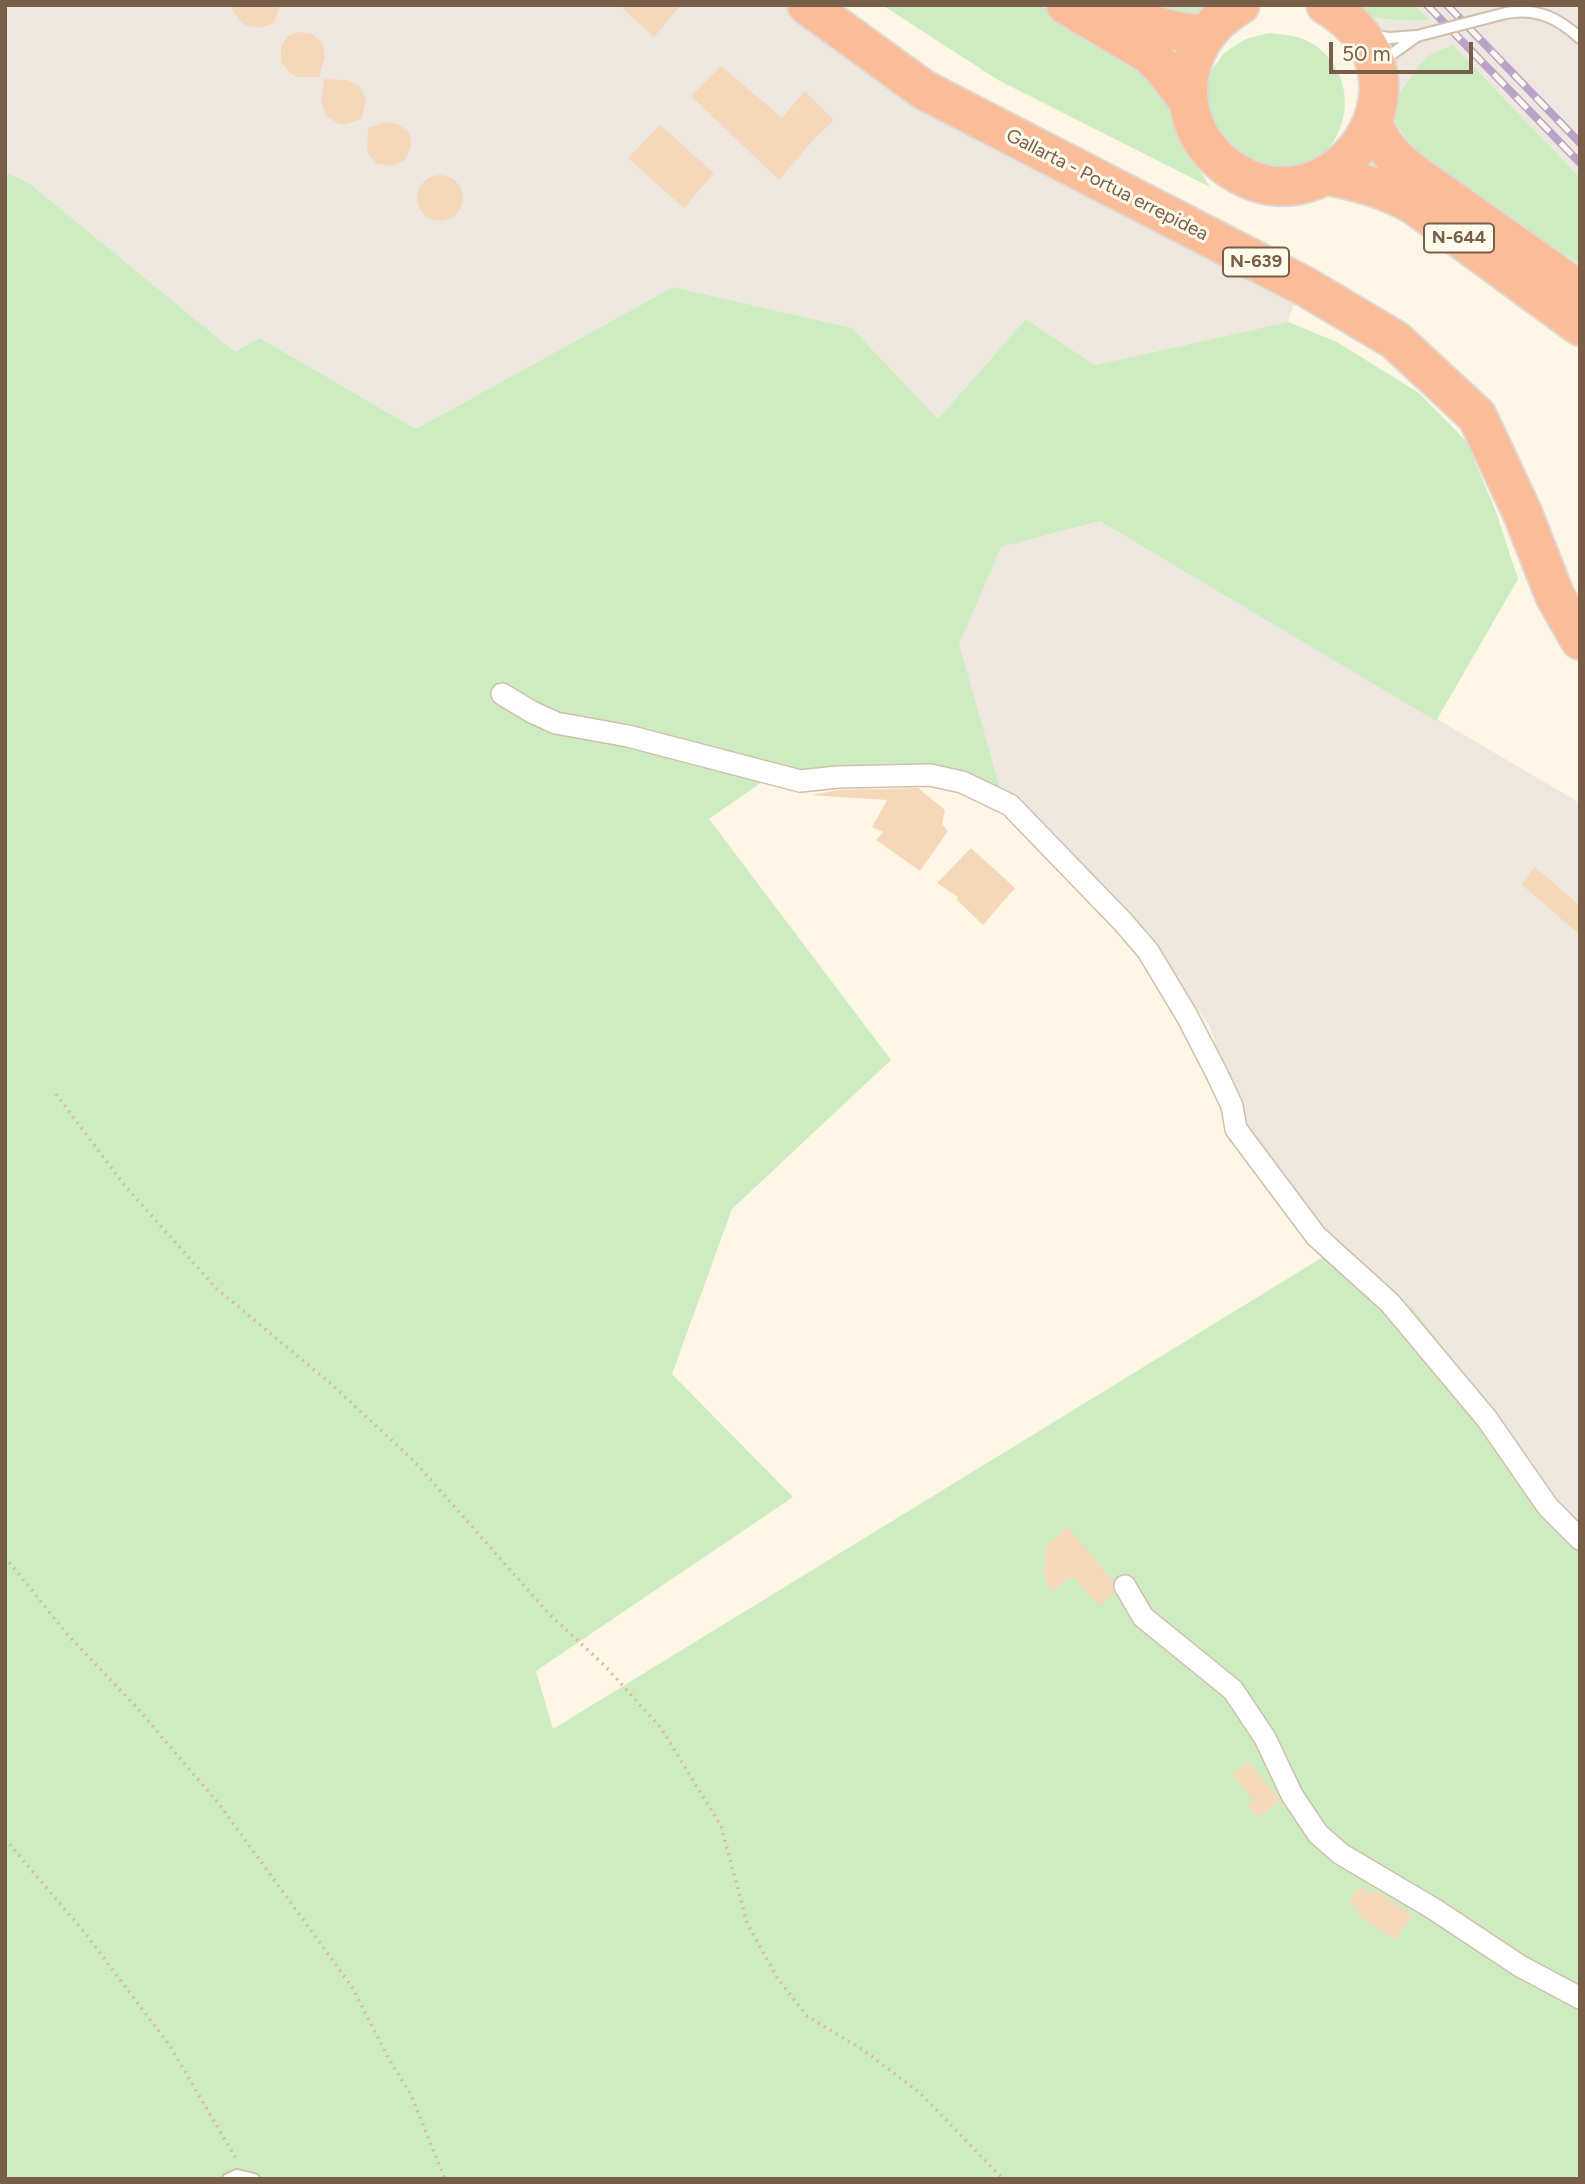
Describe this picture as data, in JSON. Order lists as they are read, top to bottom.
{
  "streets": {
    "highway": ["Gallarta - Portua errepidea", "N-644", "N-639"]
  },
  "scale_bar": "50 m"
}
